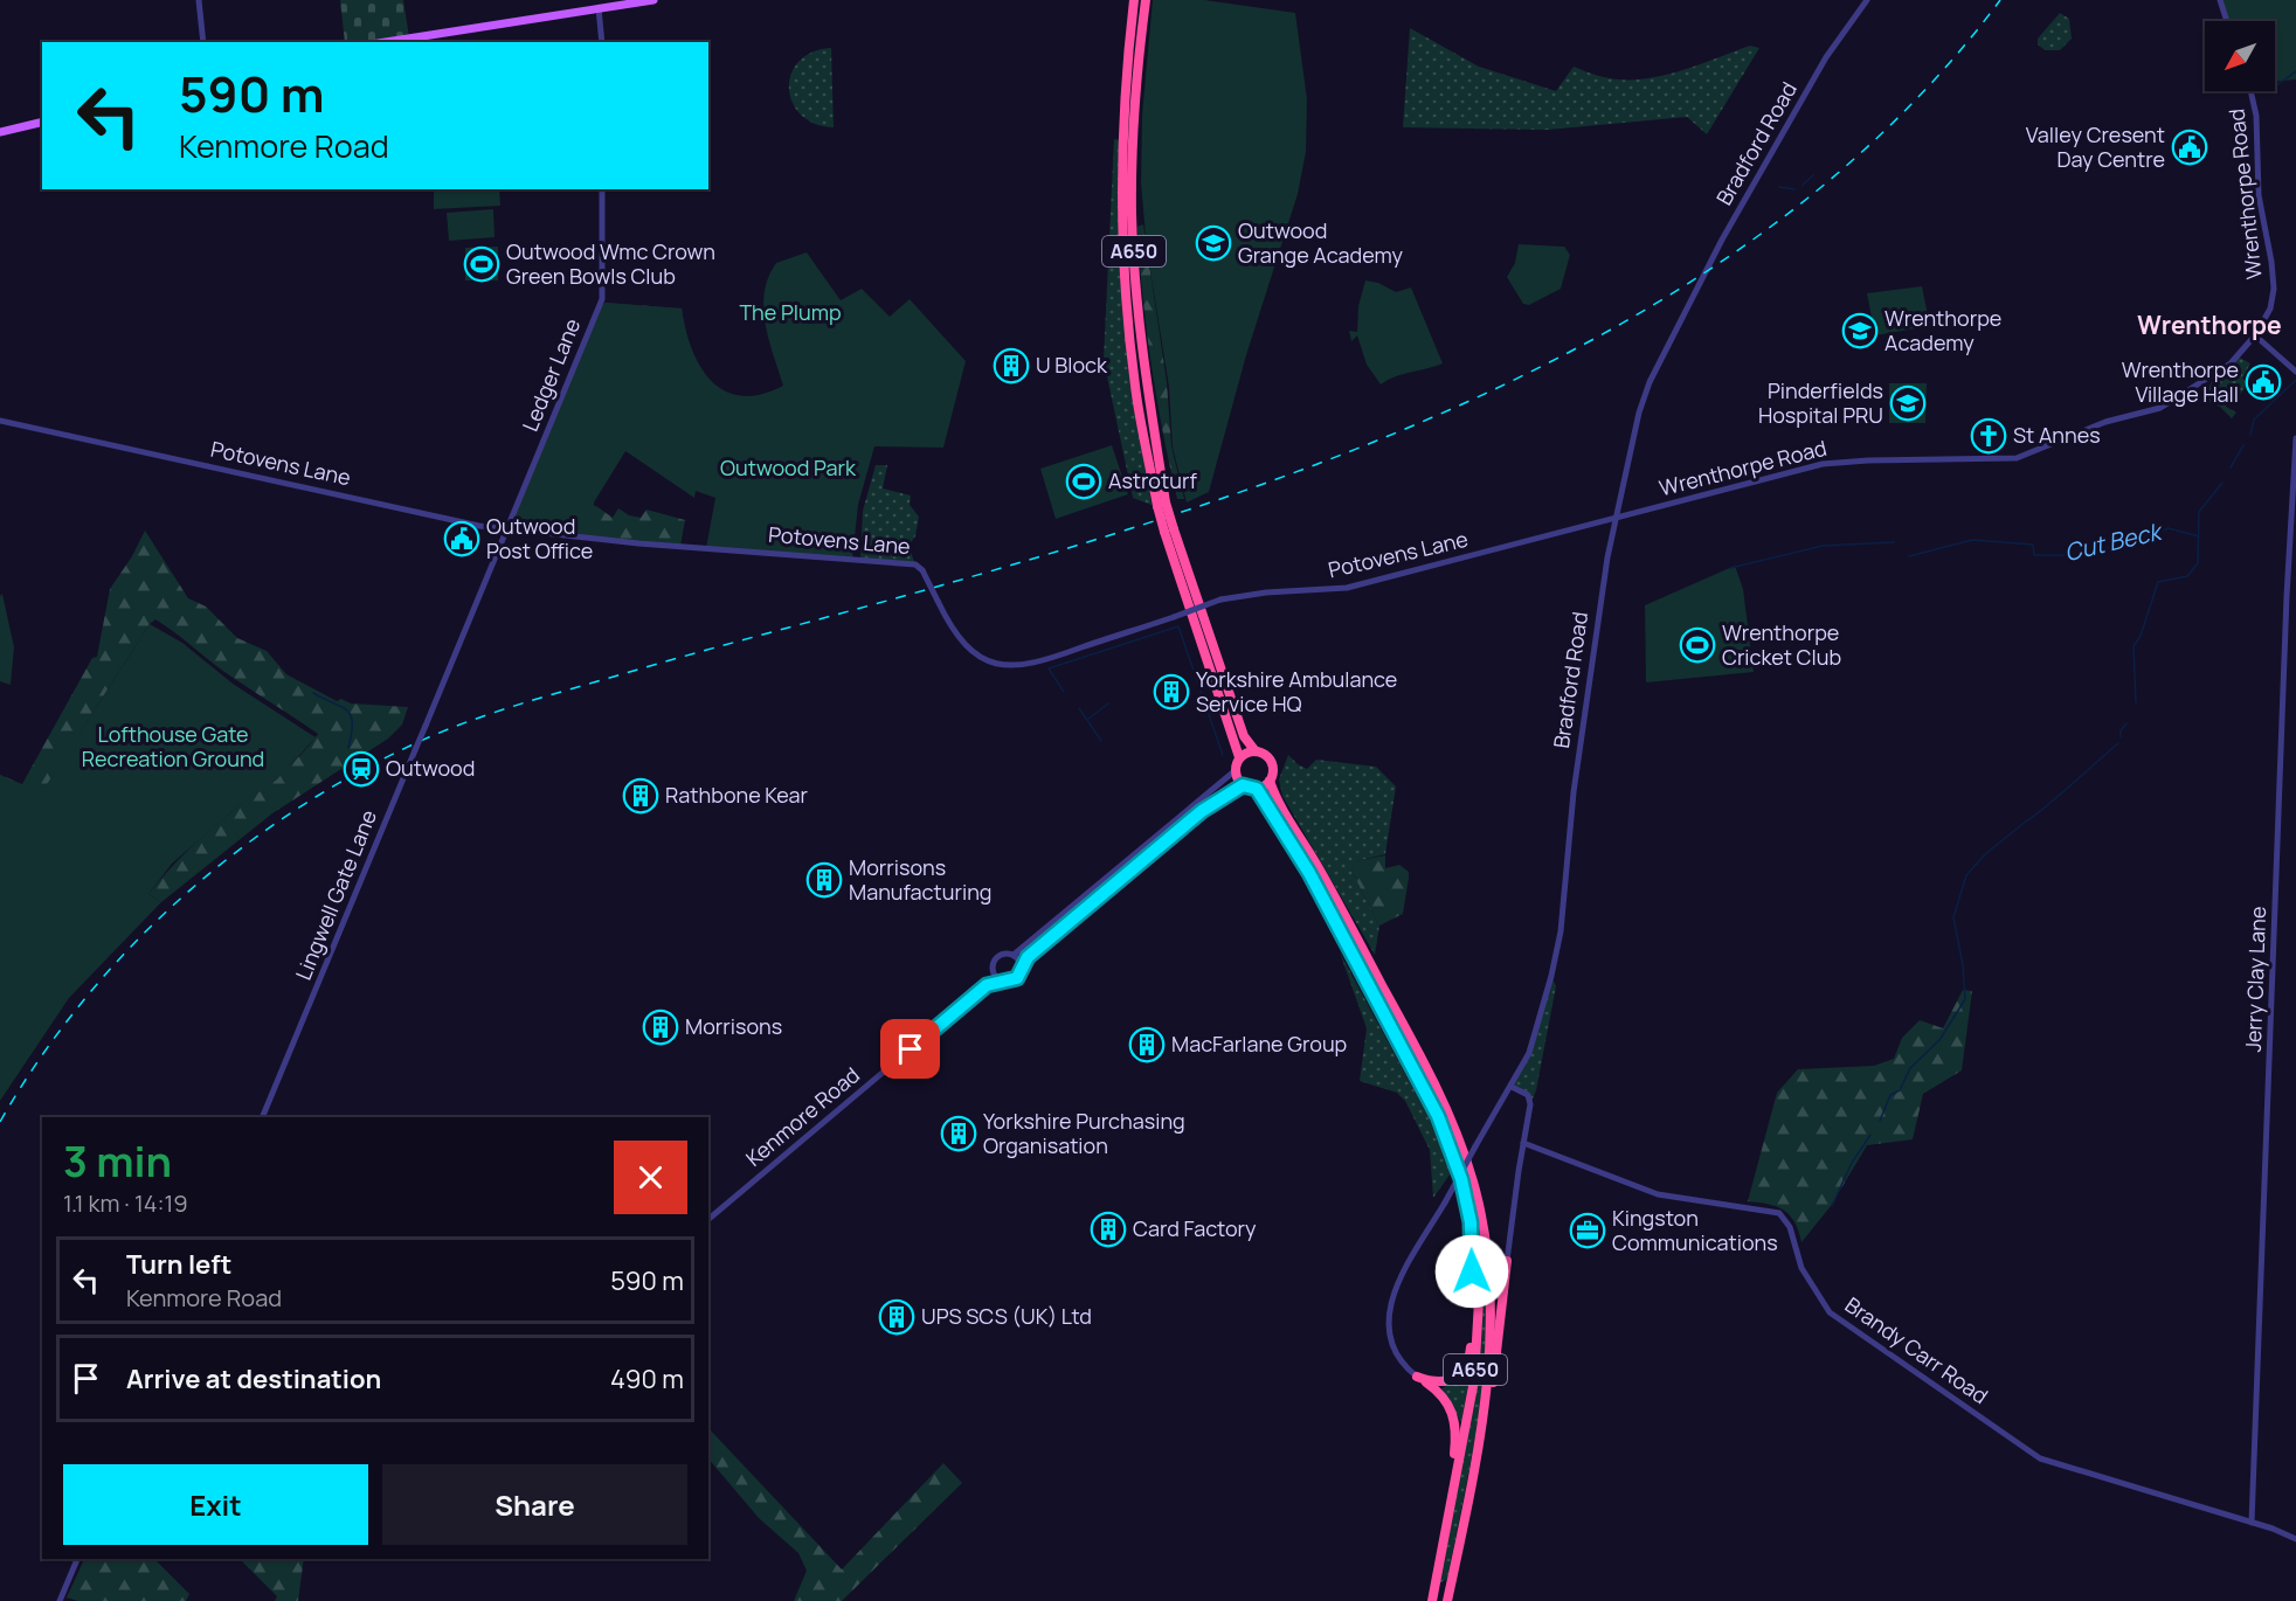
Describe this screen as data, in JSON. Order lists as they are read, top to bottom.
{
  "streets": {
    "highway": ["A650"],
    "street": [
      "Bradford Road",
      "Wrenthorpe Road",
      "Ledger Lane",
      "Potovens Lane",
      "Lingwell Gate Lane",
      "Jerry Clay Lane",
      "Kenmore Road",
      "Brandy Carr Road"
    ]
  },
  "crossings": [
    ["Bradford Road", "Wrenthorpe Road"],
    ["Bradford Road", "Potovens Lane"],
    ["Wrenthorpe Road", "Potovens Lane"],
    ["A650", "Kenmore Road"],
    ["Ledger Lane", "Potovens Lane"],
    ["Ledger Lane", "Lingwell Gate Lane"],
    ["Potovens Lane", "Lingwell Gate Lane"],
    ["Jerry Clay Lane", "Brandy Carr Road"]
  ],
  "districts": ["Wrenthorpe"],
  "water": ["Cut Beck"],
  "parks": ["The Plump", "Outwood Park", "Lofthouse Gate Recreation Ground"],
  "places": {
    "public building": ["Valley Cresent Day Centre", "Wrenthorpe Village Hall", "Outwood Post Office"],
    "school or university": ["Outwood Grange Academy", "Wrenthorpe Academy", "Pinderfields Hospital PRU"],
    "sports": ["Outwood Wmc Crown Green Bowls Club", "Astroturf", "Wrenthorpe Cricket Club"],
    "building": [
      "U Block",
      "Yorkshire Ambulance Service HQ",
      "Rathbone Kear",
      "Morrisons Manufacturing",
      "Morrisons",
      "MacFarlane Group",
      "Yorkshire Purchasing Organisation",
      "Card Factory",
      "UPS SCS (UK) Ltd"
    ],
    "church": ["St Annes"],
    "station": ["Outwood"],
    "office": ["Kingston Communications"]
  },
  "north": "bottom left",
  "page": {
    "turn": ["590 m", "Kenmore Road"],
    "heading": ["3 min", "1.1 km · 14:19"],
    "list": [
      {
        "name": "Turn left",
        "note": "Kenmore Road",
        "value": "590 m"
      },
      {
        "name": "Arrive at destination",
        "value": "490 m"
      }
    ],
    "buttons": ["Exit", "Share"]
  }
}
